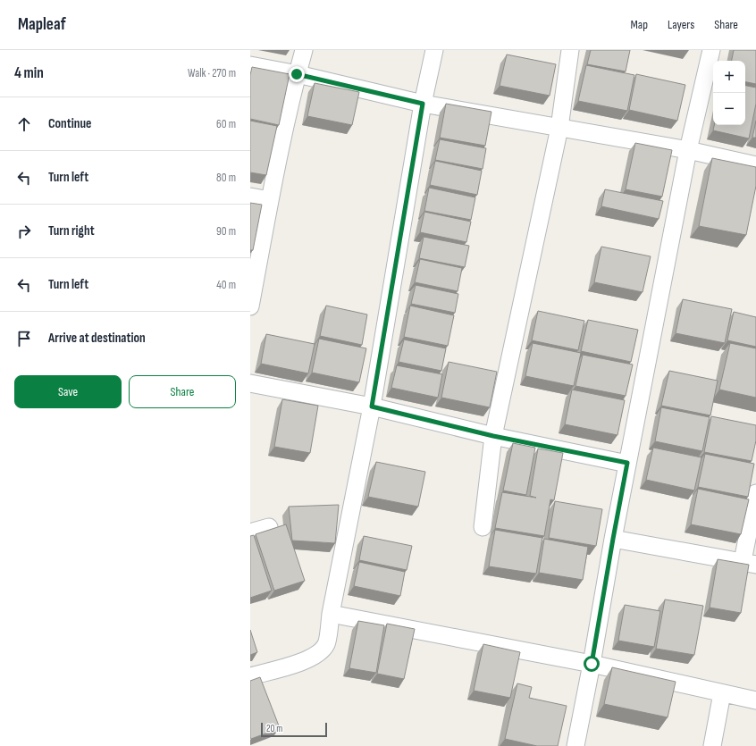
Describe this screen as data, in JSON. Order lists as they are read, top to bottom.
{
  "scale_bar": "20 m",
  "page": {
    "header": "Mapleaf",
    "nav": ["Map", "Layers", "Share"],
    "heading": ["4 min", "Walk · 270 m"],
    "map_buttons": ["+", "−"],
    "list": [
      ["Continue", "60 m"],
      ["Turn left", "80 m"],
      ["Turn right", "90 m"],
      ["Turn left", "40 m"],
      "Arrive at destination"
    ],
    "buttons": ["Save", "Share"],
    "scale": "20 m"
  }
}
